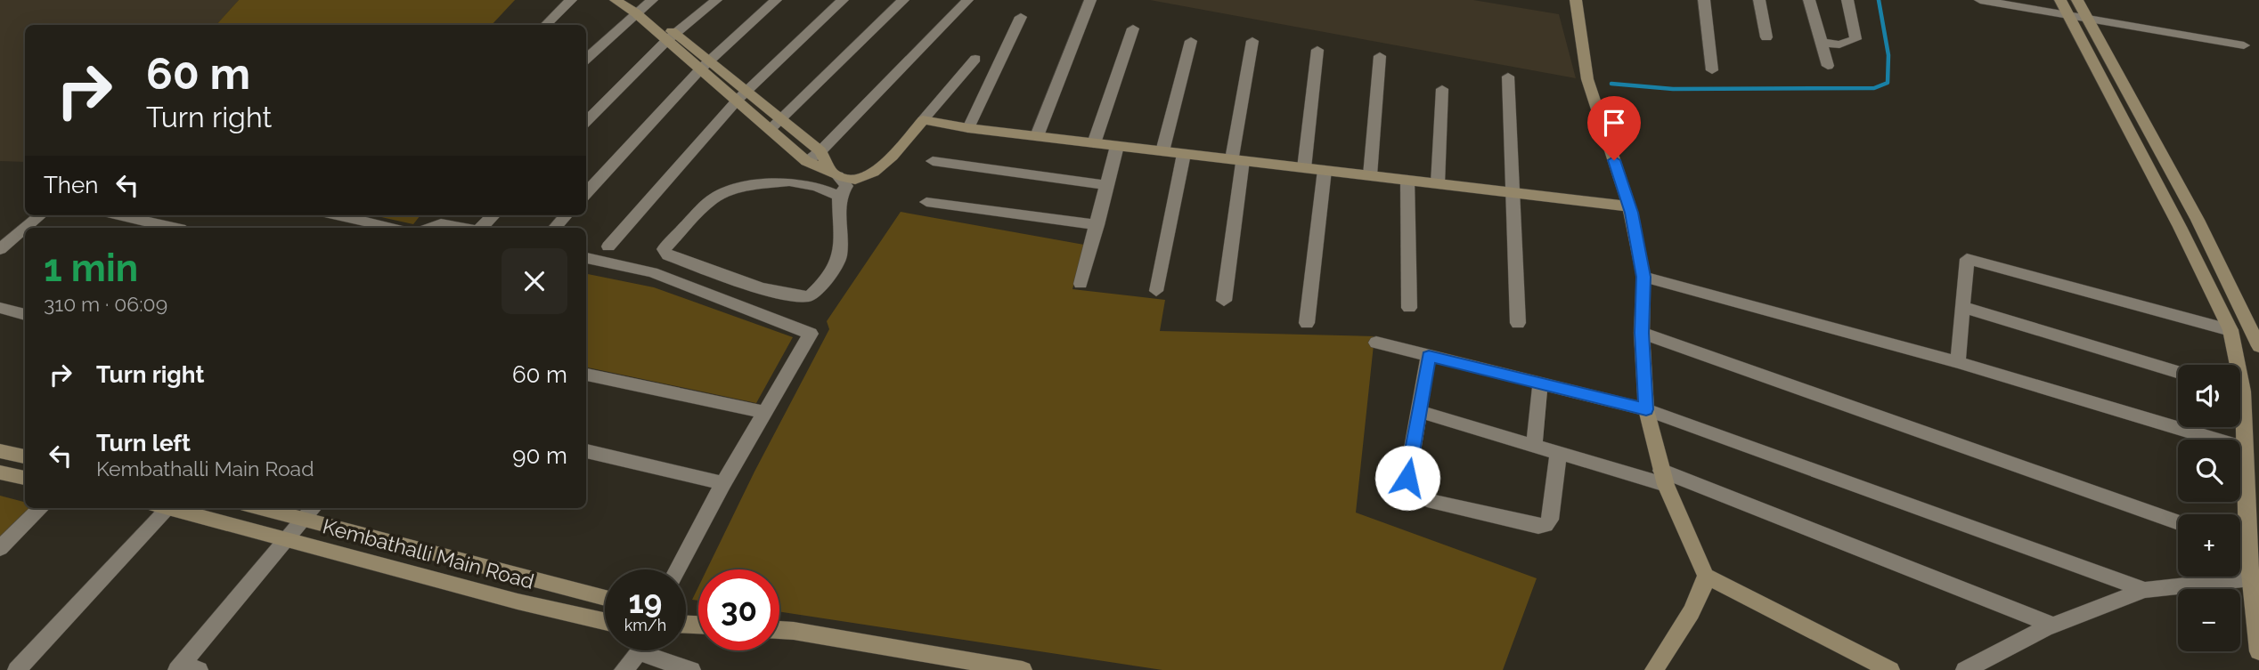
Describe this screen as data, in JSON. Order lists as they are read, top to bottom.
{
  "streets": {
    "street": ["Kembathalli Main Road"]
  },
  "page": {
    "turn": ["60 m", "Turn right"],
    "then": "Then",
    "heading": ["1 min", "310 m · 06:09"],
    "list": [
      {
        "name": "Turn right",
        "value": "60 m"
      },
      {
        "name": "Turn left",
        "note": "Kembathalli Main Road",
        "value": "90 m"
      }
    ],
    "map_buttons": ["+", "−"],
    "speed": "19 km/h",
    "limit": "30"
  }
}
